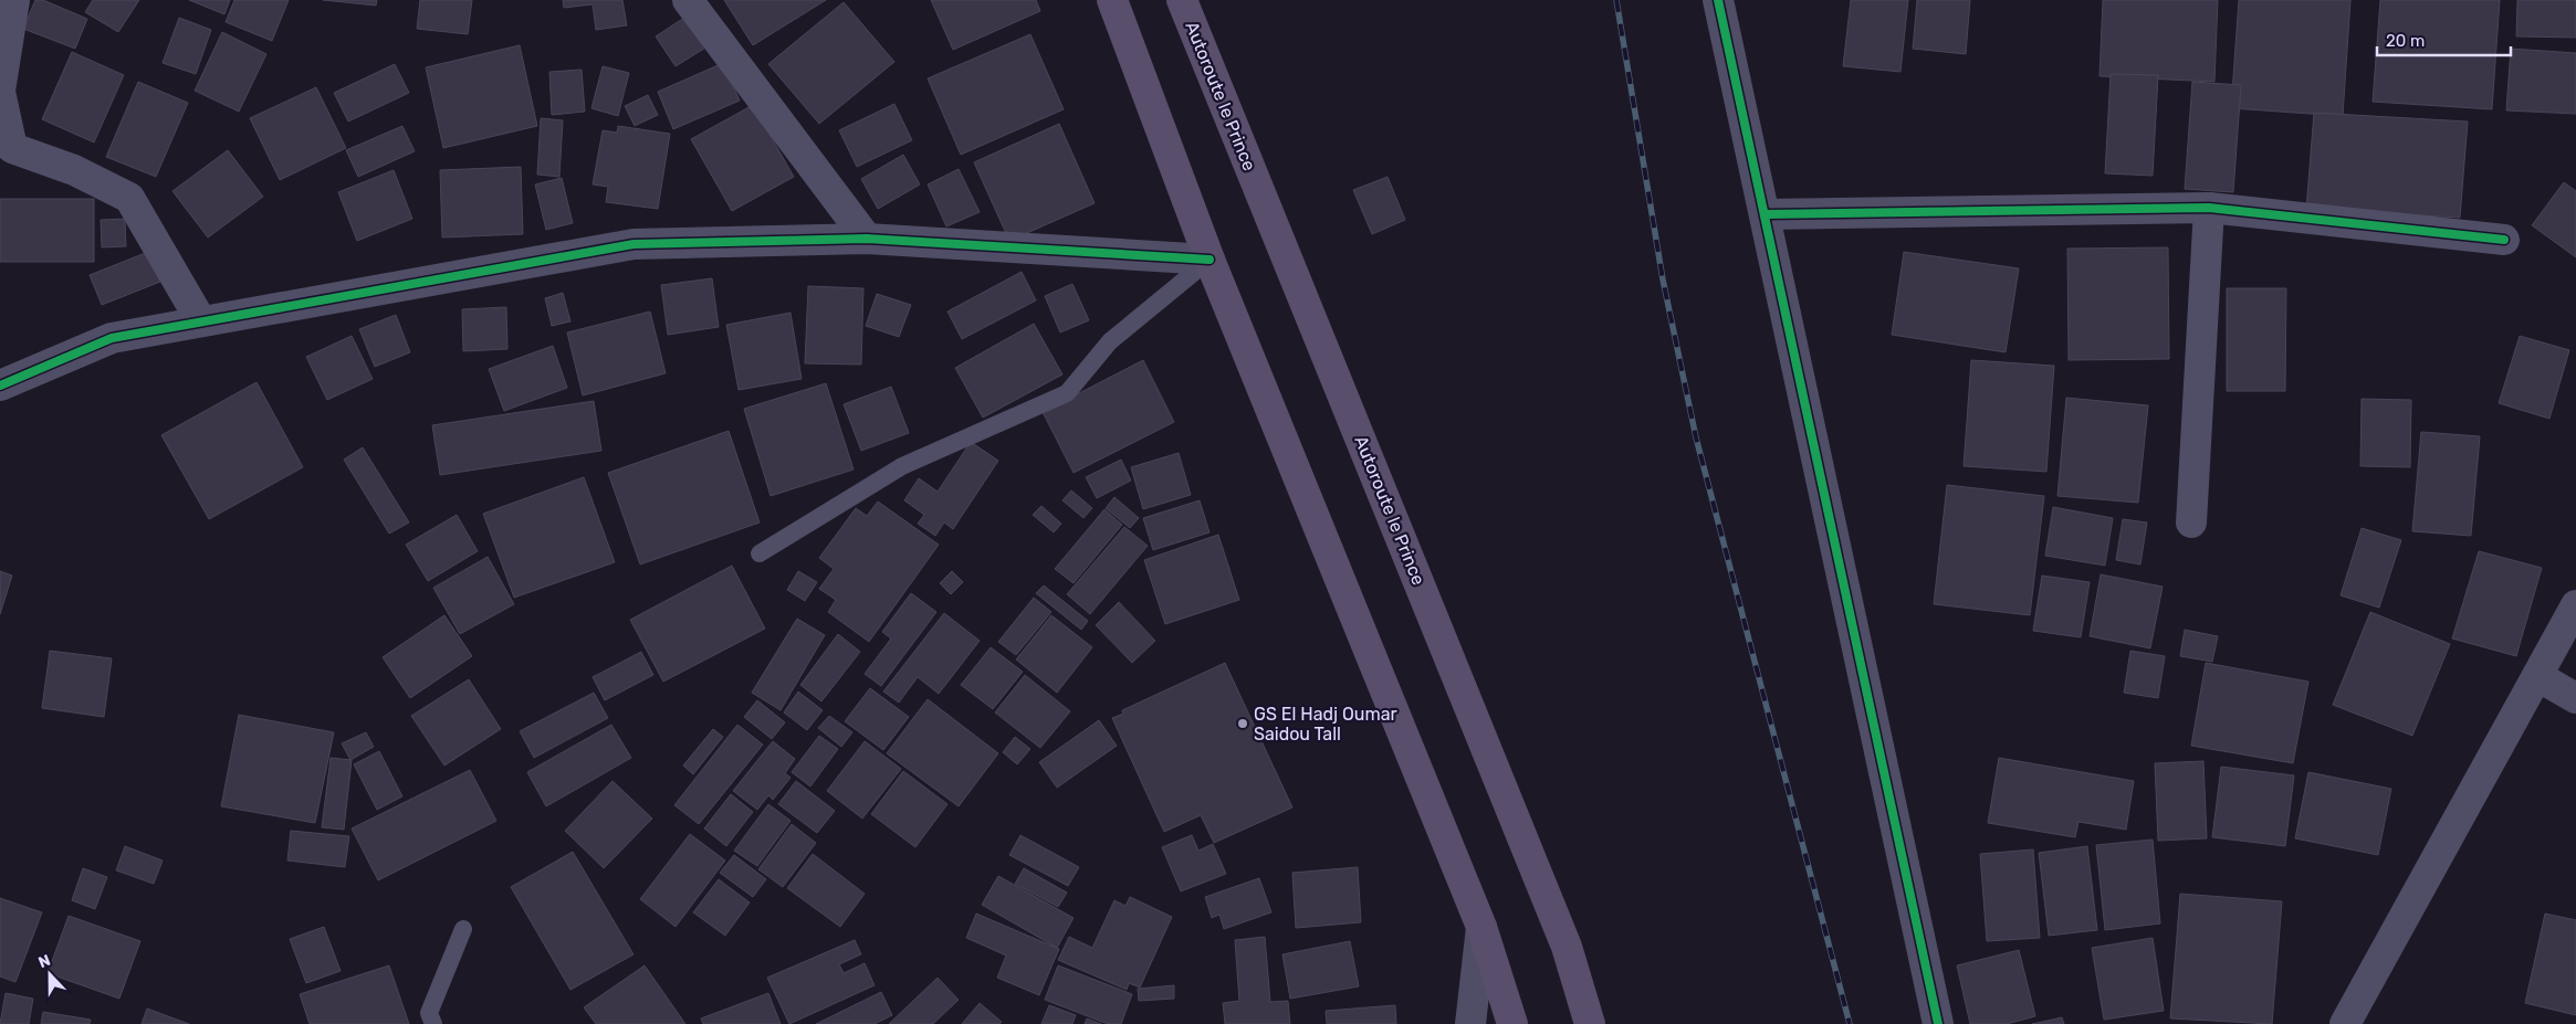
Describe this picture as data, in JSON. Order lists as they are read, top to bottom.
{
  "streets": {
    "main road": ["Autoroute le Prince"]
  },
  "places": ["GS El Hadj Oumar Saidou Tall"],
  "scale_bar": "20 m",
  "north": "top"
}
